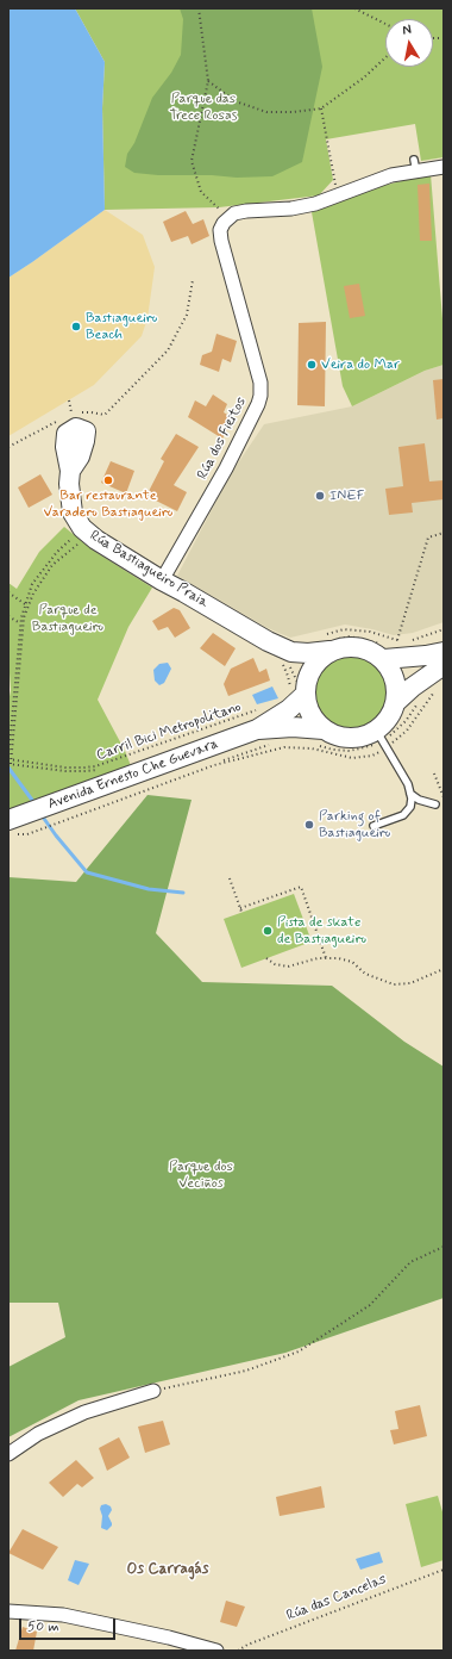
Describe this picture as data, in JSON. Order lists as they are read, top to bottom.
{
  "streets": {
    "main road": ["Rúa Bastiagueiro Praia", "Avenida Ernesto Che Guevara"],
    "street": ["Rúa dos Fieitos"],
    "path": ["Carril Bici Metropolitano", "Rúa das Cancelas"]
  },
  "crossings": [
    ["Rúa dos Fieitos", "Rúa Bastiagueiro Praia"],
    ["Carril Bici Metropolitano", "Avenida Ernesto Che Guevara"]
  ],
  "districts": ["Os Carragás"],
  "parks": ["Parque das Trece Rosas", "Parque de Bastiagueiro", "Parque dos Veciños"],
  "places": [
    "Bastiagueiro Beach",
    "Veira do Mar",
    "Bar restaurante Varadero Bastiagueiro",
    "INEF",
    "Parking of Bastiagueiro",
    "Pista de skate de Bastiagueiro"
  ],
  "scale_bar": "50 m",
  "north": "top"
}
